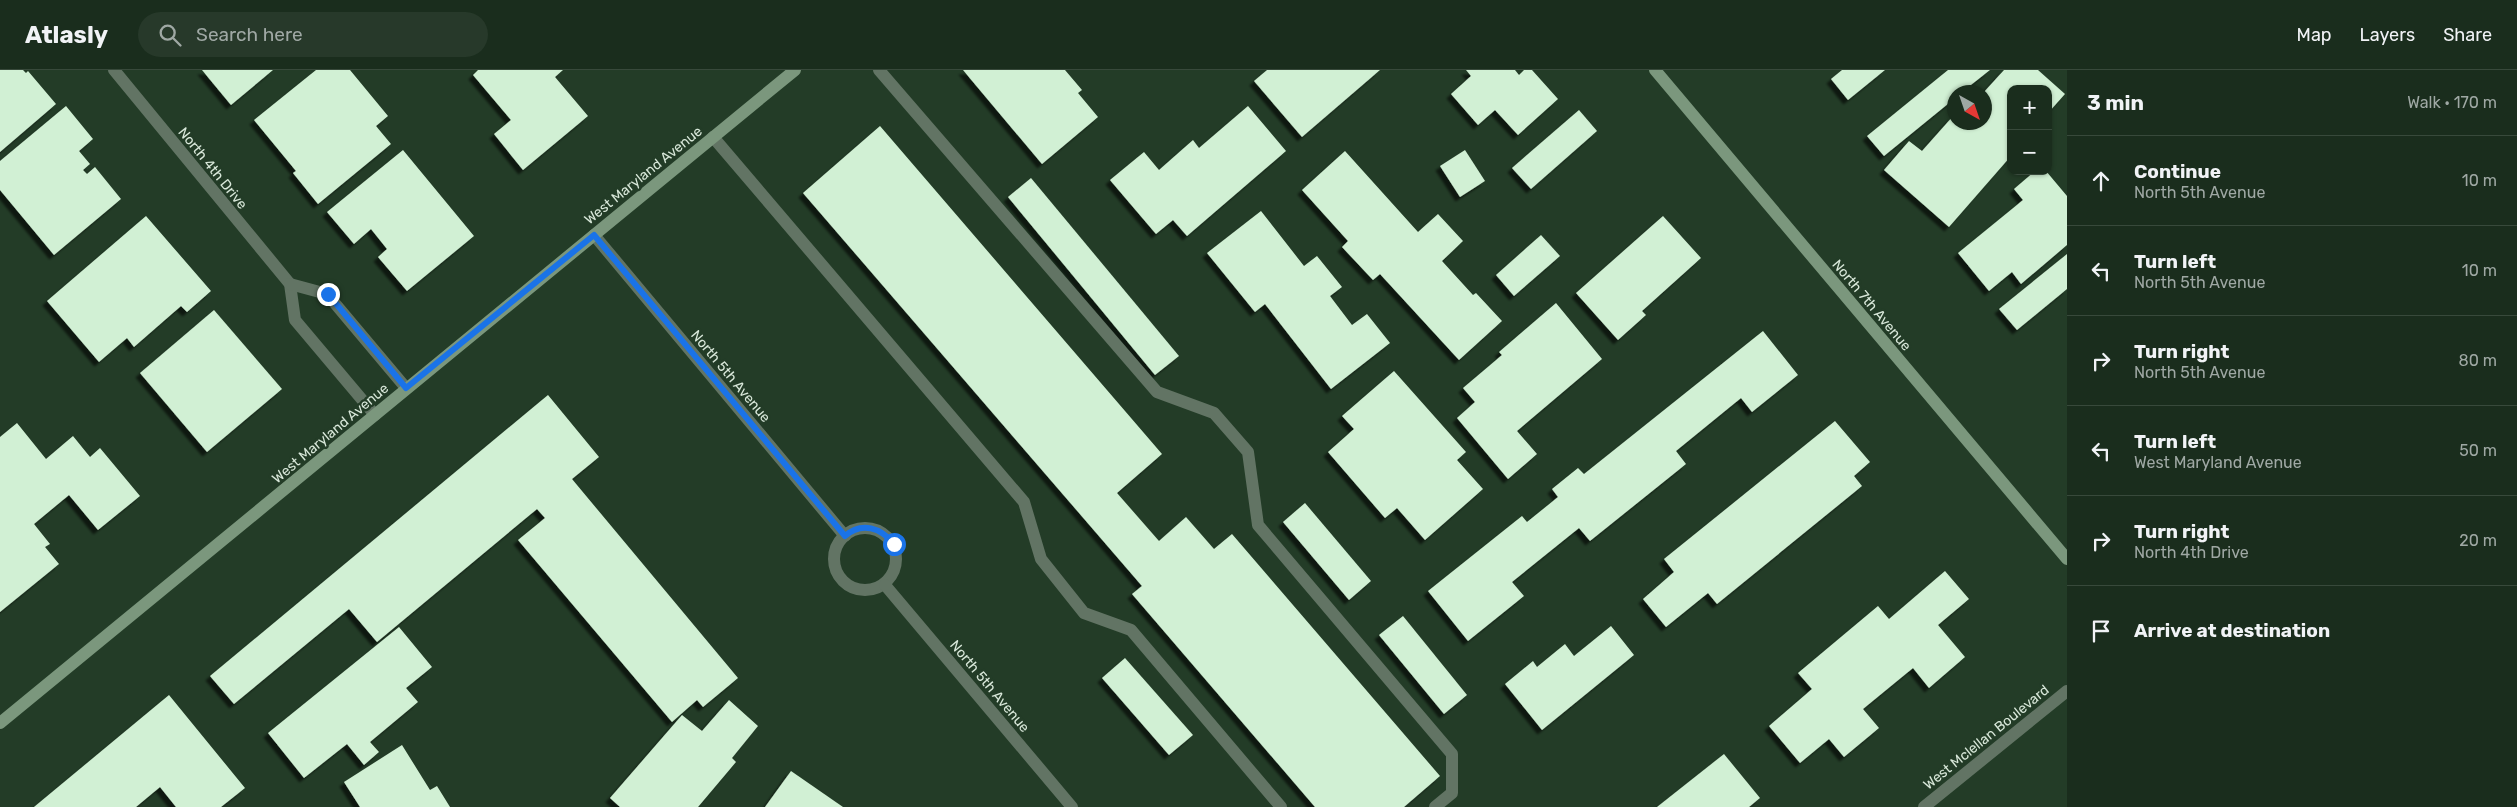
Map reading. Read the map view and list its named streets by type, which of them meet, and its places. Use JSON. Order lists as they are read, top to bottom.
{
  "streets": {
    "street": [
      "North 4th Drive",
      "West Maryland Avenue",
      "North 7th Avenue",
      "North 5th Avenue",
      "West Mclellan Boulevard"
    ]
  },
  "crossings": [
    ["West Maryland Avenue", "North 5th Avenue"]
  ],
  "north": "bottom right",
  "page": {
    "header": "Atlasly",
    "search": "Search here",
    "nav": ["Map", "Layers", "Share"],
    "heading": ["3 min", "Walk · 170 m"],
    "map_buttons": ["+", "−"],
    "list": [
      ["Continue", "North 5th Avenue", "10 m"],
      ["Turn left", "North 5th Avenue", "10 m"],
      ["Turn right", "North 5th Avenue", "80 m"],
      ["Turn left", "West Maryland Avenue", "50 m"],
      ["Turn right", "North 4th Drive", "20 m"],
      "Arrive at destination"
    ]
  }
}
